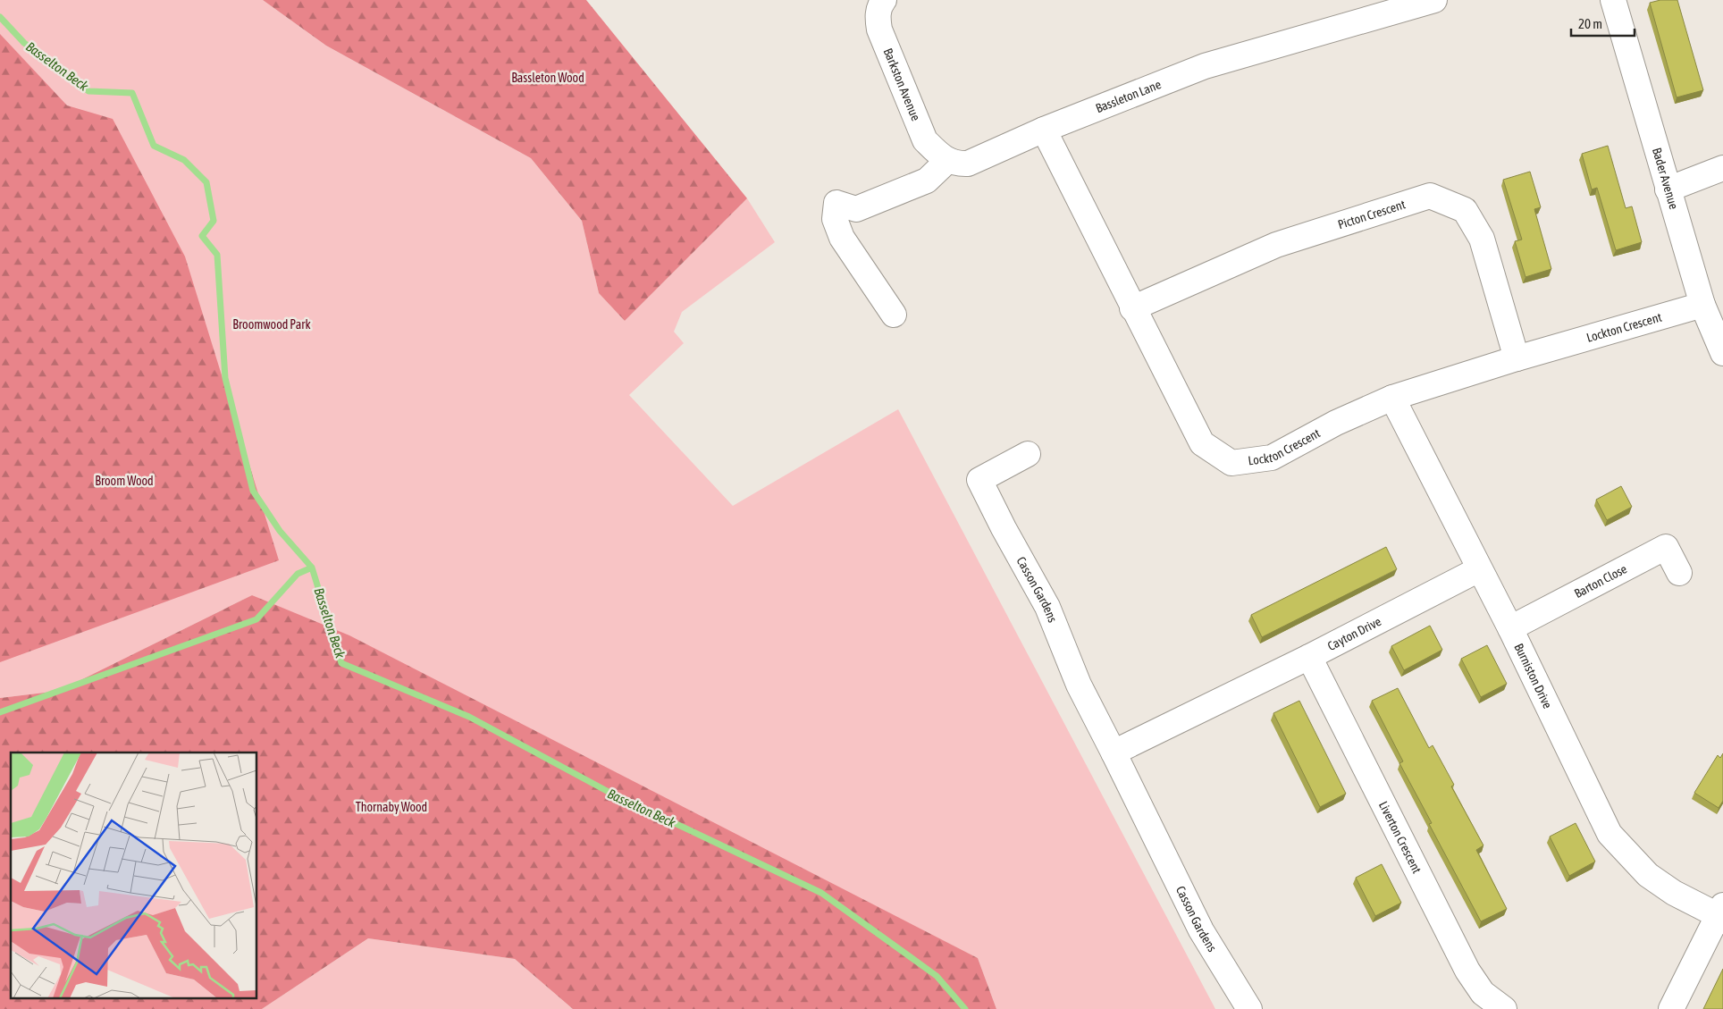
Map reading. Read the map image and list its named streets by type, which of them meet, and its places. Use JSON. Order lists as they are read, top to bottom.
{
  "streets": {
    "street": [
      "Barkston Avenue",
      "Bassleton Lane",
      "Bader Avenue",
      "Picton Crescent",
      "Lockton Crescent",
      "Barton Close",
      "Casson Gardens",
      "Cayton Drive",
      "Burniston Drive",
      "Liverton Crescent"
    ]
  },
  "crossings": [
    ["Barkston Avenue", "Bassleton Lane"],
    ["Bassleton Lane", "Lockton Crescent"],
    ["Bader Avenue", "Lockton Crescent"],
    ["Picton Crescent", "Lockton Crescent"],
    ["Lockton Crescent", "Burniston Drive"],
    ["Barton Close", "Burniston Drive"],
    ["Casson Gardens", "Cayton Drive"],
    ["Cayton Drive", "Burniston Drive"],
    ["Cayton Drive", "Liverton Crescent"]
  ],
  "water": ["Basselton Beck"],
  "parks": [
    "Bassleton Wood",
    "Broomwood Park",
    "Broom Wood",
    "Thornaby Wood"
  ],
  "scale_bar": "20 m"
}
